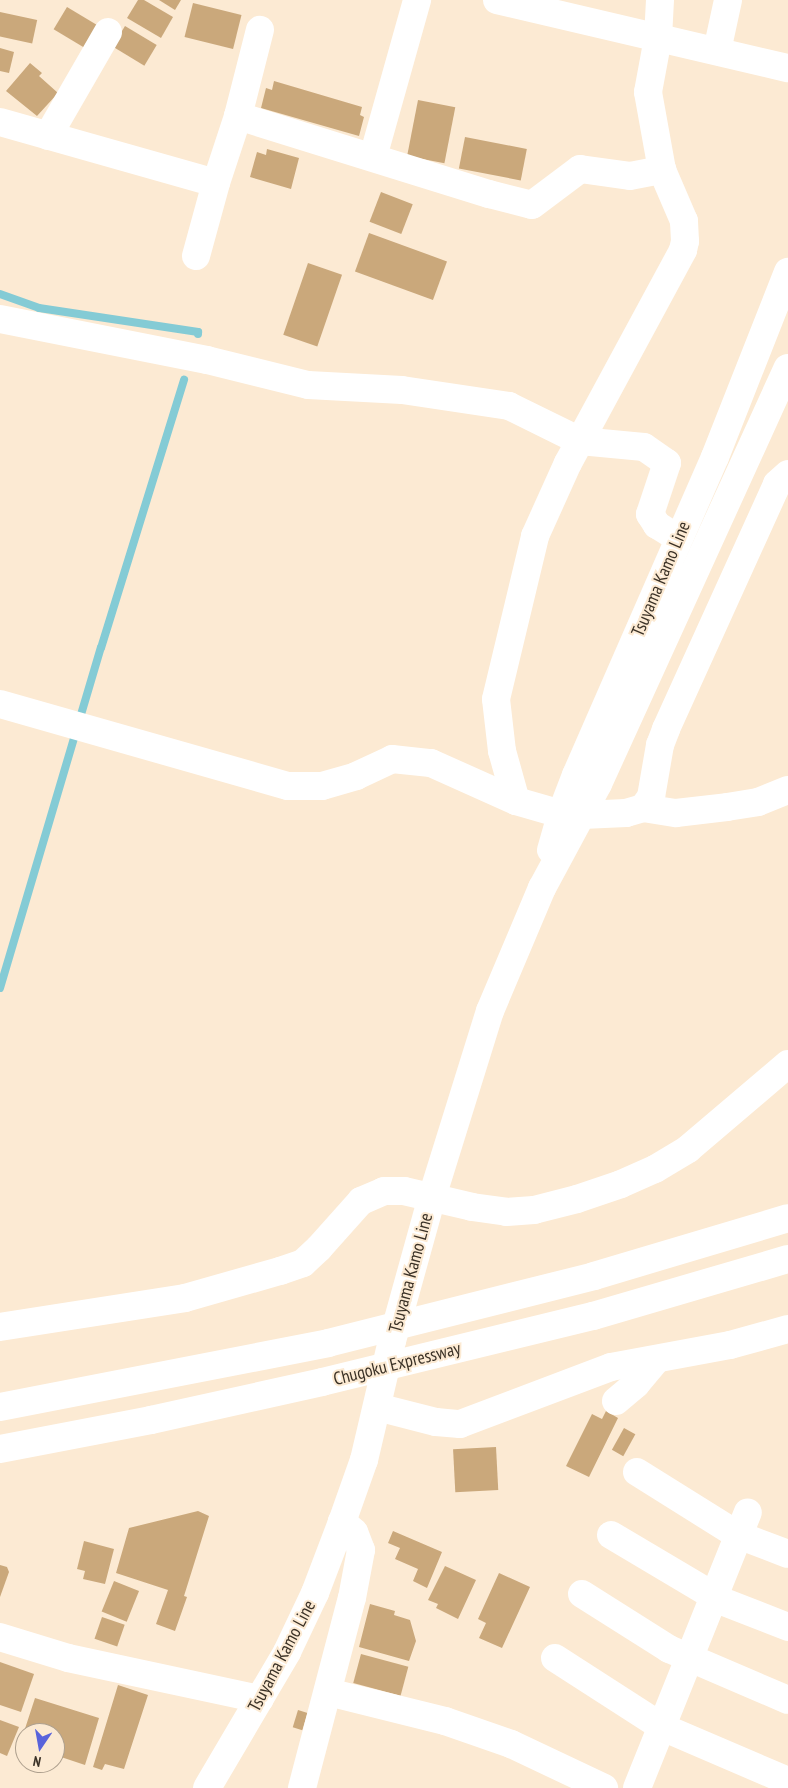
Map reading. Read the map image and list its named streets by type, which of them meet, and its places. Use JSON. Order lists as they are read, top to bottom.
{
  "streets": {
    "main road": ["Tsuyama Kamo Line", "Chugoku Expressway"]
  },
  "north": "bottom"
}
